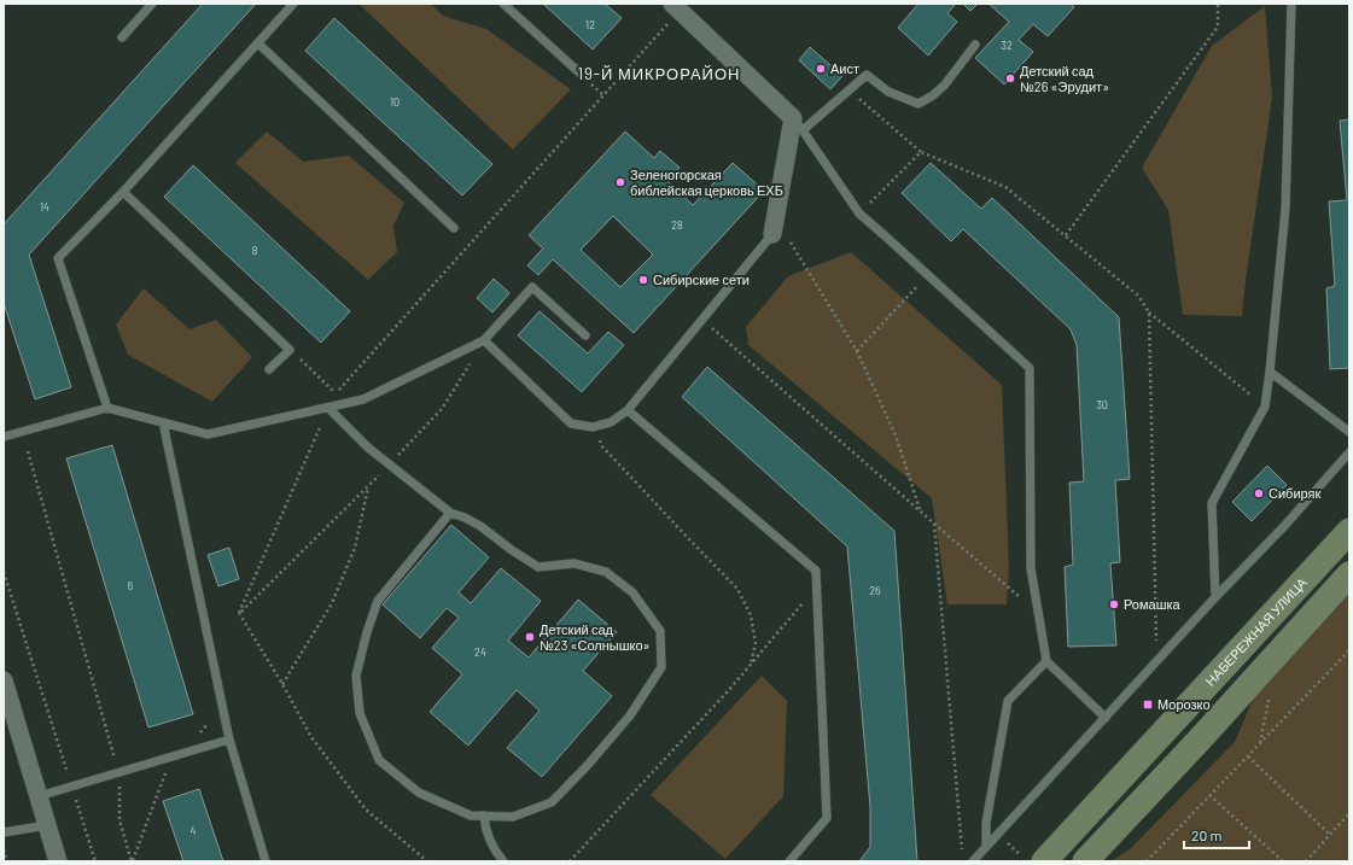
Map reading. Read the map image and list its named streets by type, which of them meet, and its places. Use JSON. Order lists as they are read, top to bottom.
{
  "streets": {
    "main road": ["НАБЕРЕЖНАЯ УЛИЦА"]
  },
  "districts": ["19-Й МИКРОРАЙОН"],
  "places": {
    "other": [
      "Аист",
      "Детский сад №26 «Эрудит»",
      "Зеленогорская библейская церковь ЕХБ",
      "Сибирские сети",
      "Сибиряк",
      "Ромашка",
      "Детский сад №23 «Солнышко»"
    ],
    "transit": ["Морозко"]
  },
  "house_numbers": [
    "12",
    "32",
    "10",
    "14",
    "28",
    "8",
    "30",
    "6",
    "26",
    "24",
    "4"
  ],
  "scale_bar": "20 m"
}
